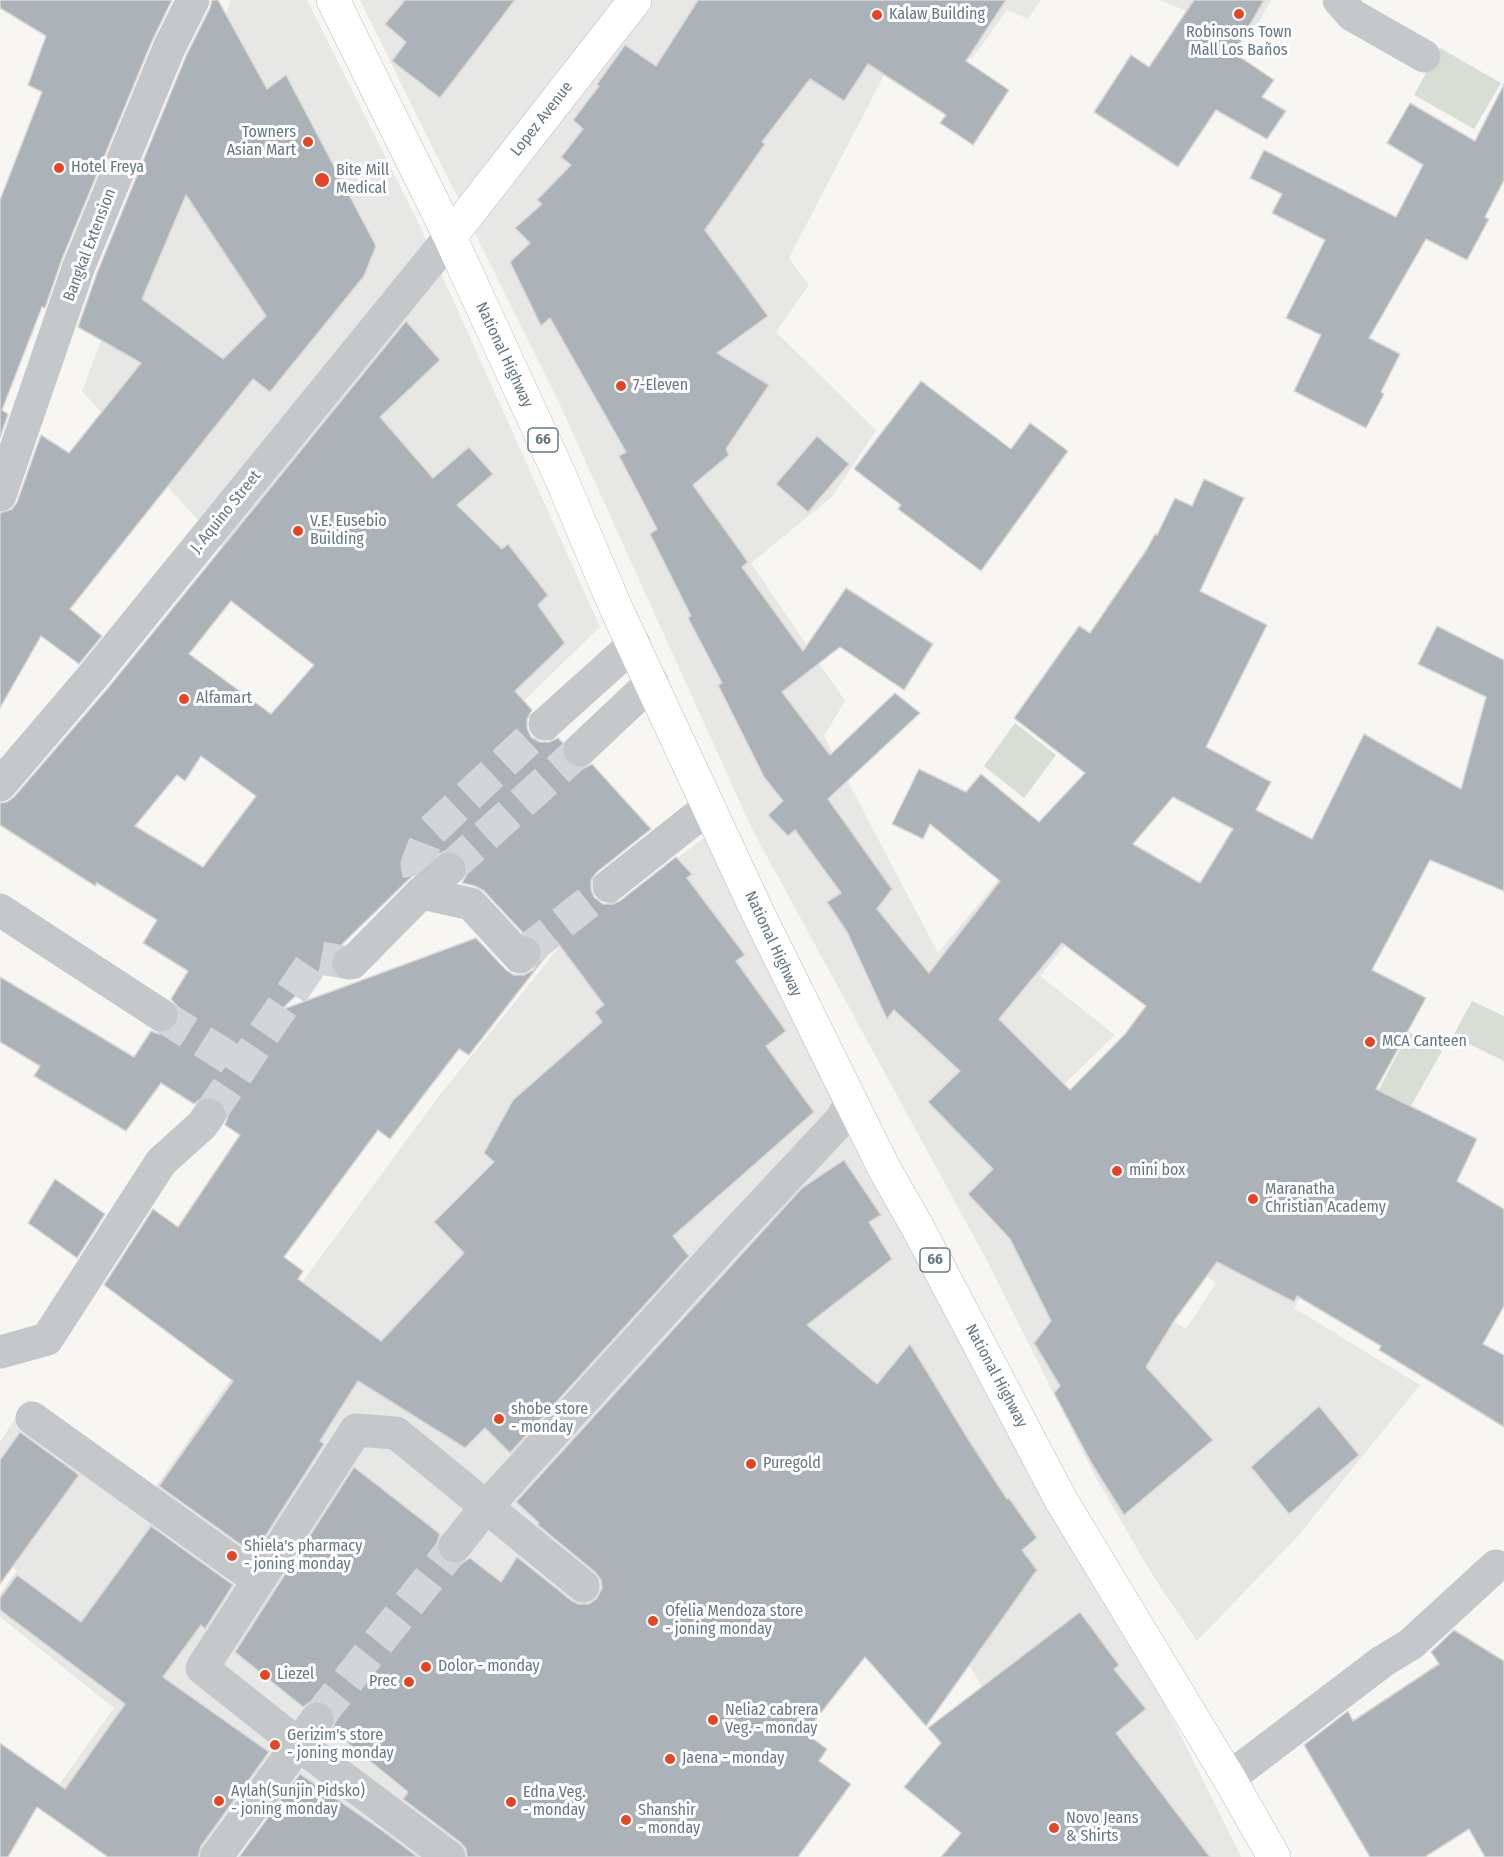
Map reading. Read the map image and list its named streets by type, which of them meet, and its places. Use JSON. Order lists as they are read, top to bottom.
{
  "streets": {
    "main road": ["Lopez Avenue", "National Highway", "66"],
    "street": ["Bangkal Extension", "J. Aquino Street"]
  },
  "crossings": [
    ["Lopez Avenue", "National Highway"],
    ["Lopez Avenue", "J. Aquino Street"],
    ["National Highway", "J. Aquino Street"]
  ],
  "places": [
    "Robinsons Town Mall Los Baños",
    "Kalaw Building",
    "Towners Asian Mart",
    "Hotel Freya",
    "Bite Mill Medical",
    "7-Eleven",
    "V.E. Eusebio Building",
    "Alfamart",
    "MCA Canteen",
    "mini box",
    "Maranatha Christian Academy",
    "shobe store - monday",
    "Puregold",
    "Shiela's pharmacy - joning monday",
    "Ofelia Mendoza store - joning monday",
    "Dolor - monday",
    "Liezel",
    "Prec",
    "Nelia2 cabrera Veg. - monday",
    "Gerizim's store - joning monday",
    "Jaena - monday",
    "Aylah(Sunjin Pidsko) - joning monday",
    "Edna Veg. - monday",
    "Shanshir - monday",
    "Novo Jeans & Shirts"
  ]
}
